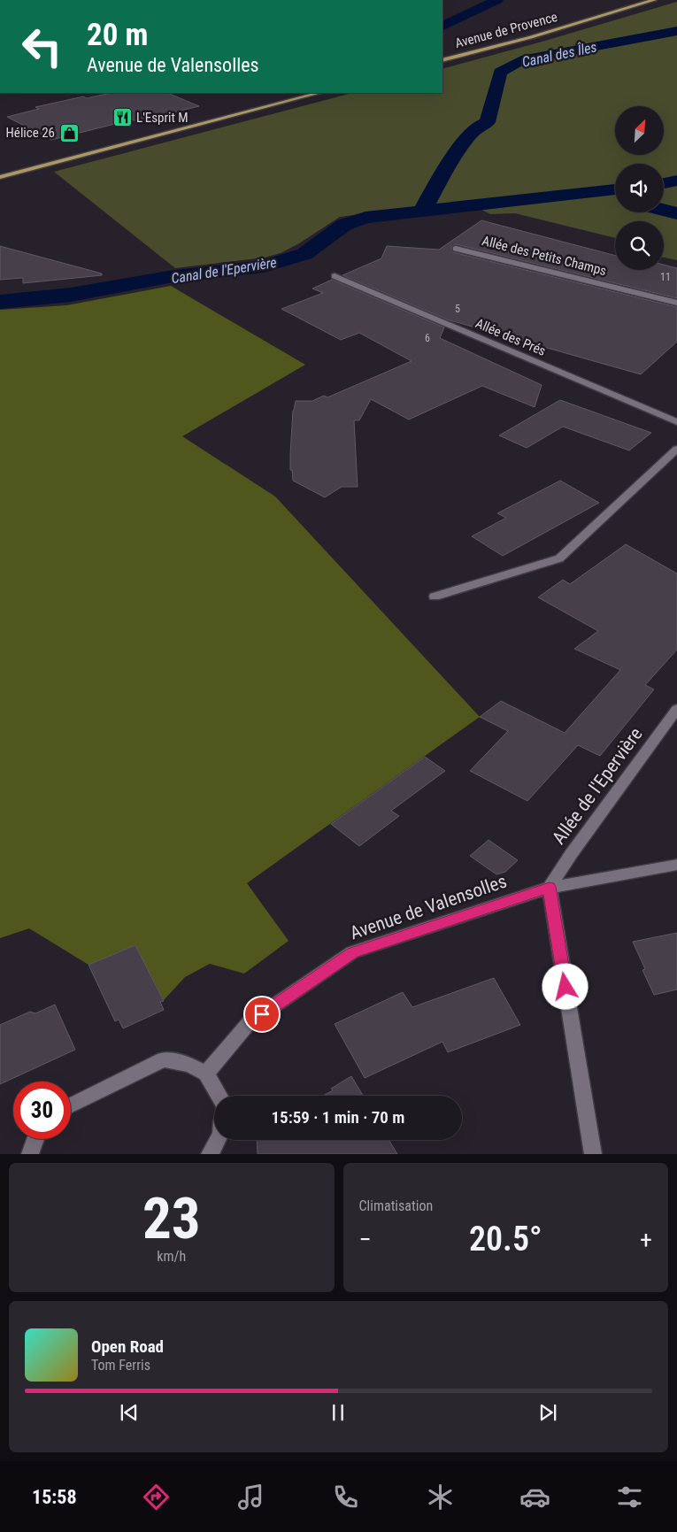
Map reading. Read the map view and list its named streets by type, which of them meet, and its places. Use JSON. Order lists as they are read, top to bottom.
{
  "streets": {
    "main road": ["Avenue de Provence"],
    "street": [
      "Allée des Petits Champs",
      "Allée des Prés",
      "Allée de l'Epervière",
      "Avenue de Valensolles"
    ]
  },
  "crossings": [
    ["Allée de l'Epervière", "Avenue de Valensolles"]
  ],
  "water": ["Canal des Îles", "Canal de l'Epervière"],
  "places": {
    "restaurant": ["L'Esprit M"],
    "shop": ["Hélice 26"]
  },
  "house_numbers": ["11", "5", "6"],
  "north": "top right",
  "page": {
    "turn": ["20 m", "Avenue de Valensolles"],
    "limit": "30",
    "trip": "15:59 · 1 min · 70 m",
    "tile": [
      ["23", "km/h"],
      "Climatisation"
    ],
    "heat": ["−", "20.5°", "+"],
    "song": ["Open Road", "Tom Ferris"],
    "tabs": "15:58"
  }
}
